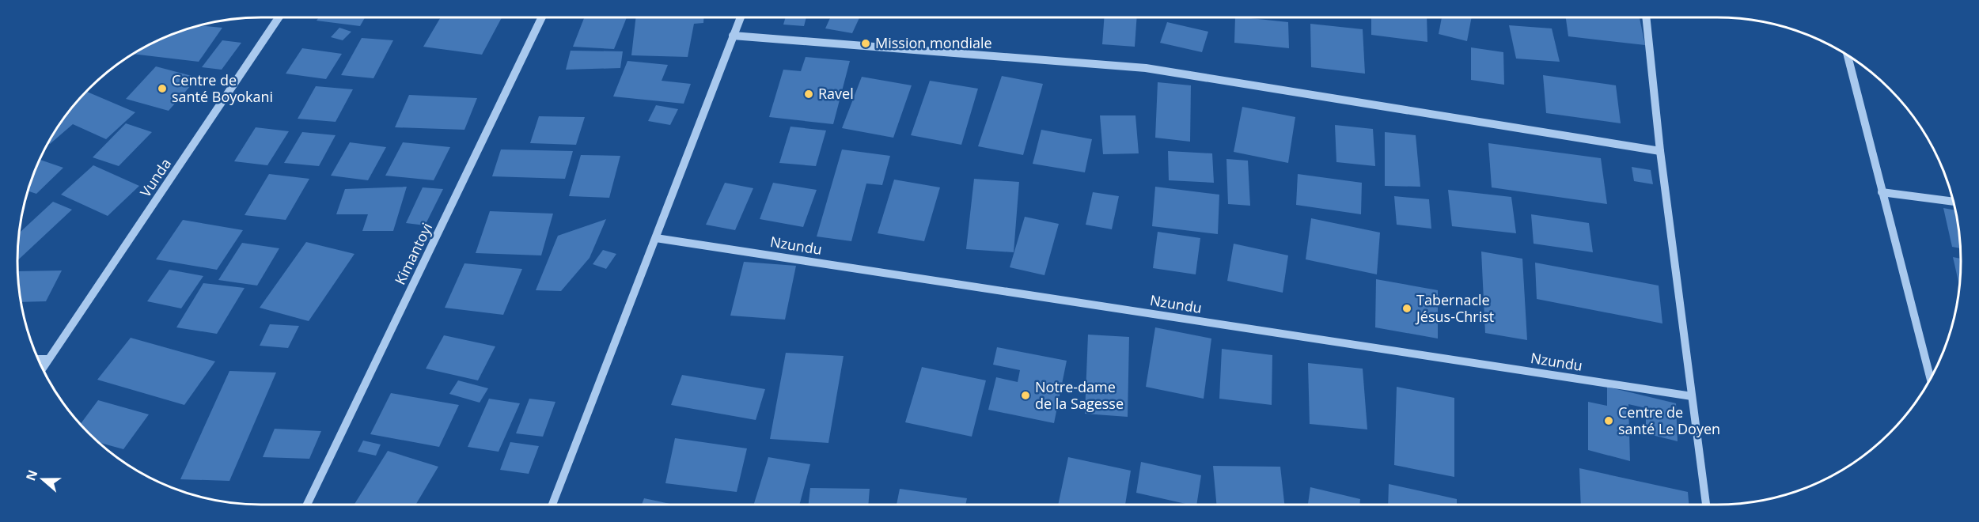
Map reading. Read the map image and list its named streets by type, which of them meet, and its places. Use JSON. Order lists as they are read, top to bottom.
{
  "streets": {
    "street": ["Vunda", "Nzundu", "Kimantoyi"]
  },
  "places": [
    "Mission mondiale",
    "Centre de santé Boyokani",
    "Ravel",
    "Tabernacle Jésus-Christ",
    "Notre-dame de la Sagesse",
    "Centre de santé Le Doyen"
  ],
  "north": "left"
}
